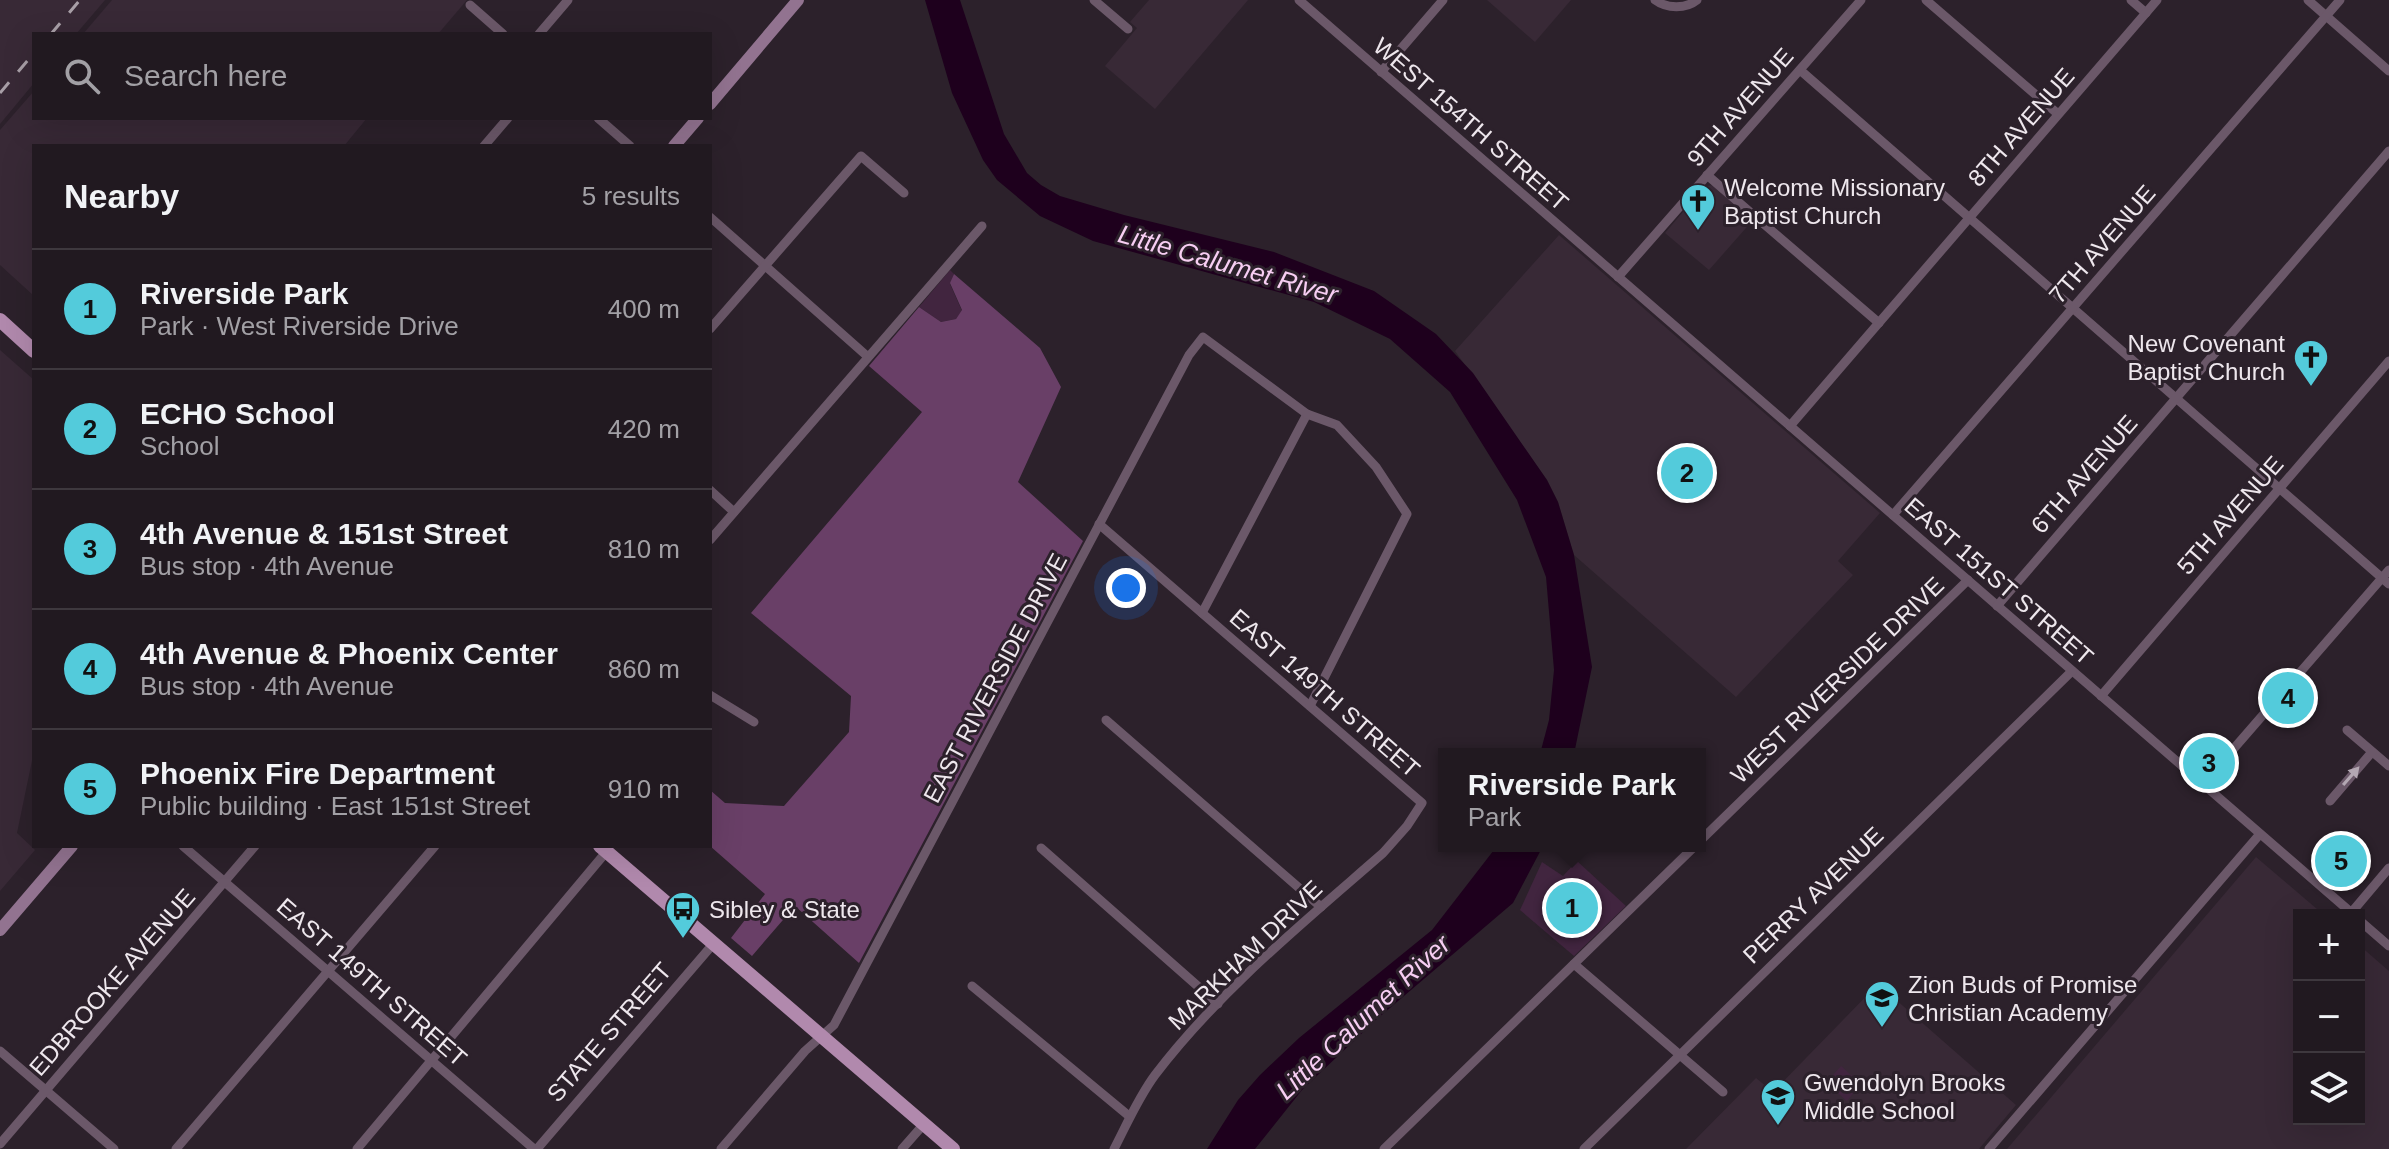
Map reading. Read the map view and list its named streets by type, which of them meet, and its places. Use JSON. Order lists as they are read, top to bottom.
{
  "streets": {
    "street": [
      "9TH AVENUE",
      "WEST 154TH STREET",
      "8TH AVENUE",
      "7TH AVENUE",
      "6TH AVENUE",
      "5TH AVENUE",
      "EAST 151ST STREET",
      "EAST RIVERSIDE DRIVE",
      "WEST RIVERSIDE DRIVE",
      "EAST 149TH STREET",
      "PERRY AVENUE",
      "MARKHAM DRIVE",
      "EDBROOKE AVENUE",
      "STATE STREET"
    ]
  },
  "crossings": [
    ["9TH AVENUE", "WEST 154TH STREET"],
    ["9TH AVENUE", "EAST 151ST STREET"],
    ["WEST 154TH STREET", "EAST 151ST STREET"],
    ["8TH AVENUE", "EAST 151ST STREET"],
    ["7TH AVENUE", "EAST 151ST STREET"],
    ["6TH AVENUE", "EAST 151ST STREET"],
    ["5TH AVENUE", "EAST 151ST STREET"],
    ["EAST 151ST STREET", "WEST RIVERSIDE DRIVE"],
    ["EAST 151ST STREET", "PERRY AVENUE"],
    ["EAST RIVERSIDE DRIVE", "EAST 149TH STREET"],
    ["EAST 149TH STREET", "MARKHAM DRIVE"],
    ["EAST 149TH STREET", "EDBROOKE AVENUE"],
    ["EAST 149TH STREET", "STATE STREET"]
  ],
  "water": ["Little Calumet River"],
  "places": {
    "church": ["Welcome Missionary Baptist Church", "New Covenant Baptist Church"],
    "bus stop": ["Sibley & State"],
    "school or university": ["Zion Buds of Promise Christian Academy", "Gwendolyn Brooks Middle School"]
  },
  "page": {
    "search": "Search here",
    "heading": ["Nearby", "5 results"],
    "list": [
      {
        "mark": "1",
        "name": "Riverside Park",
        "note": "Park · West Riverside Drive",
        "value": "400 m"
      },
      {
        "mark": "2",
        "name": "ECHO School",
        "note": "School",
        "value": "420 m"
      },
      {
        "mark": "3",
        "name": "4th Avenue & 151st Street",
        "note": "Bus stop · 4th Avenue",
        "value": "810 m"
      },
      {
        "mark": "4",
        "name": "4th Avenue & Phoenix Center",
        "note": "Bus stop · 4th Avenue",
        "value": "860 m"
      },
      {
        "mark": "5",
        "name": "Phoenix Fire Department",
        "note": "Public building · East 151st Street",
        "value": "910 m"
      }
    ],
    "pins": [
      "2",
      "4",
      "3",
      "5",
      "1"
    ],
    "popup": ["Riverside Park", "Park"],
    "map_buttons": ["+", "−"]
  }
}
